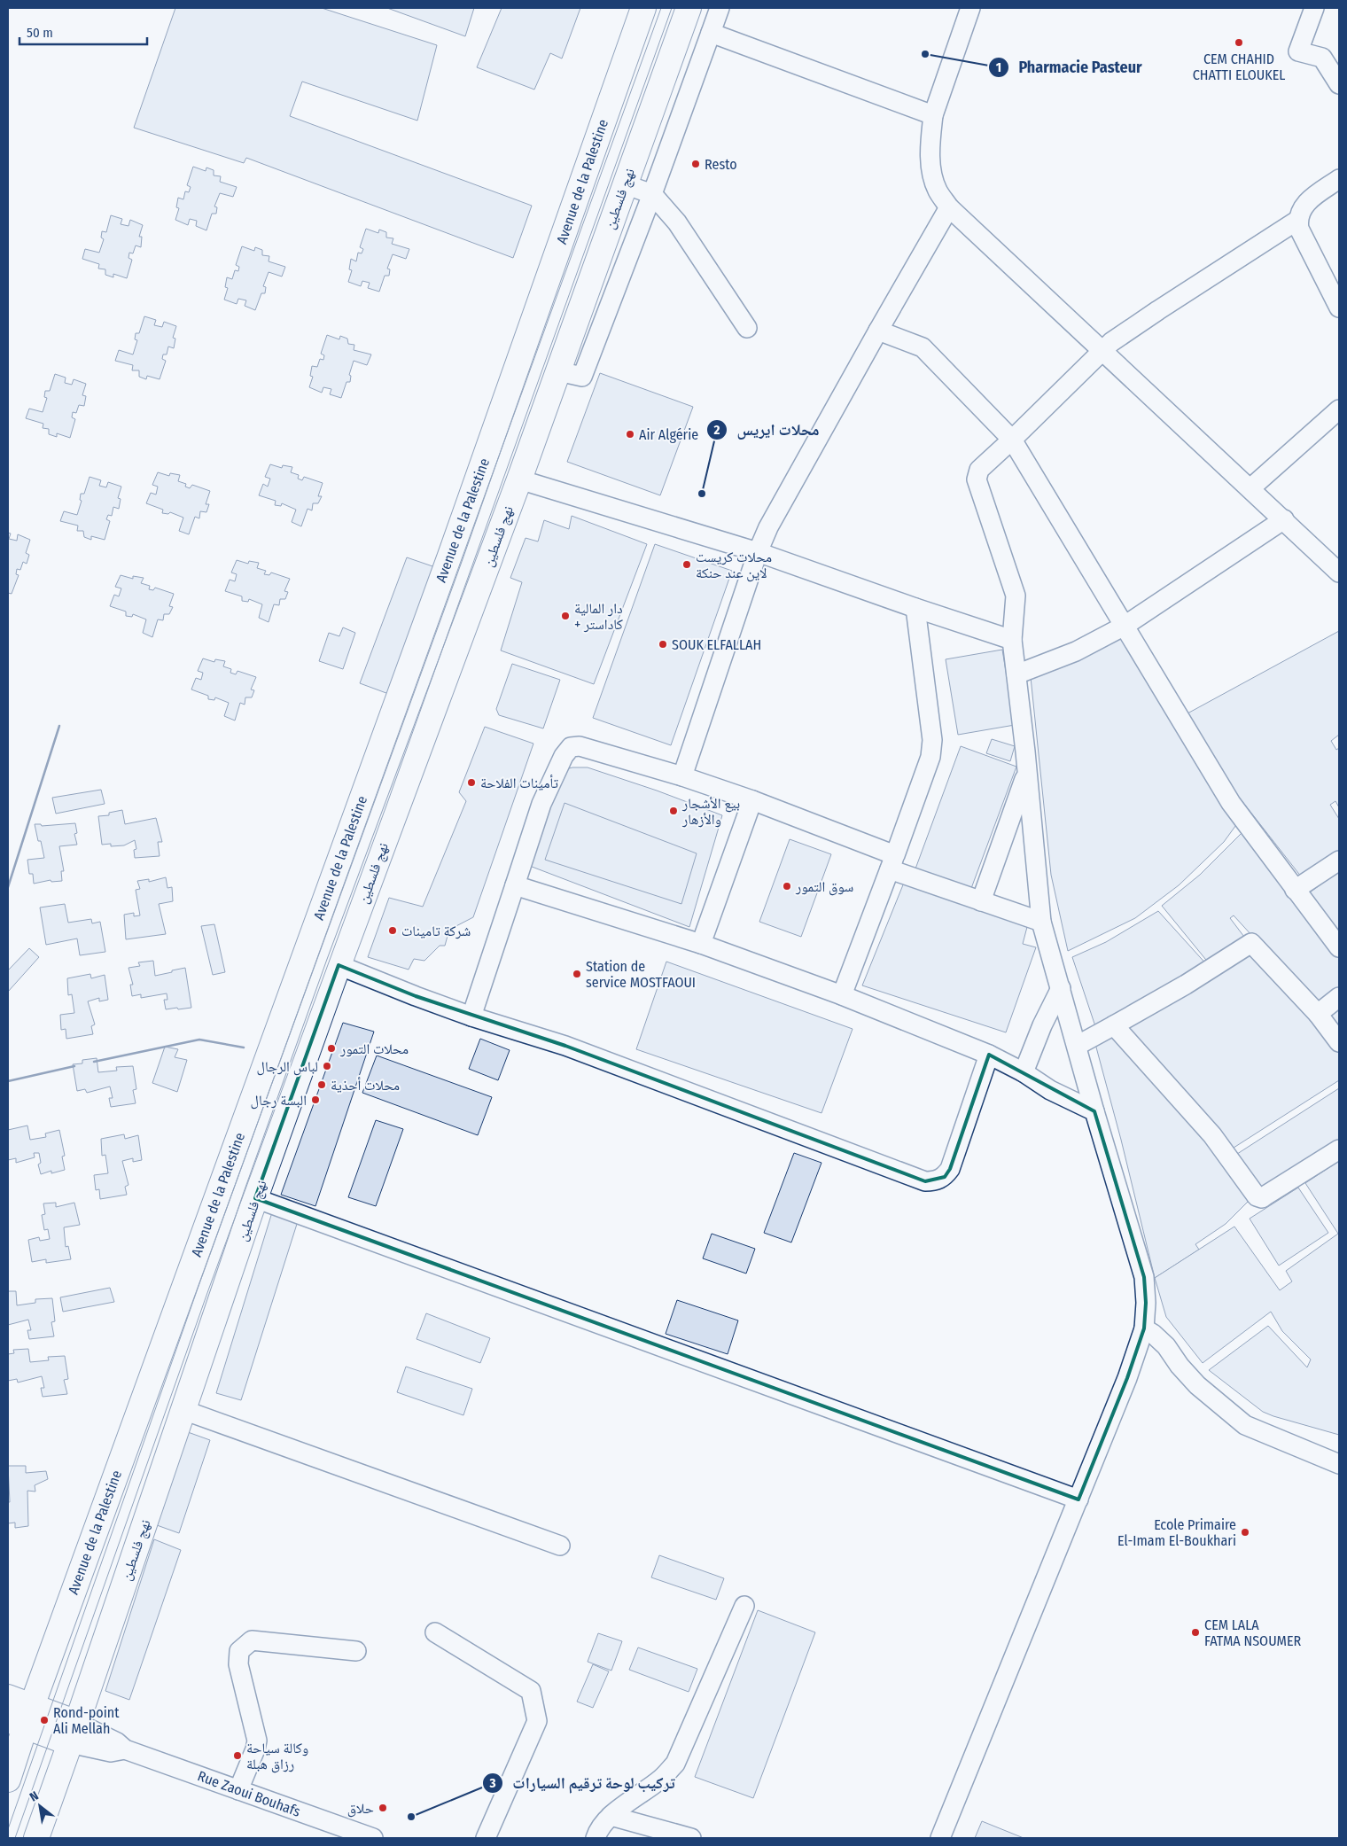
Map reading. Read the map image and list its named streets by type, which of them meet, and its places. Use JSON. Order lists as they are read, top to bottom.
{
  "streets": {
    "main road": ["Avenue de la Palestine", "نهج فلسطين"],
    "street": ["Rue Zaoui Bouhafs"]
  },
  "crossings": [
    ["نهج فلسطين", "Rue Zaoui Bouhafs"]
  ],
  "places": [
    "CEM CHAHID CHATTI ELOUKEL",
    "Pharmacie Pasteur",
    "Resto",
    "Air Algérie",
    "محلات ايريس",
    "محلات كريست لاين عند حنكة",
    "دار المالية + كاداستر",
    "SOUK ELFALLAH",
    "تأمينات الفلاحة",
    "بيع الأشجار والأزهار",
    "سوق التمور",
    "شركة تامينات",
    "Station de service MOSTFAOUI",
    "محلات التمور",
    "لباس الرجال",
    "محلات أحذية",
    "البسة رجال",
    "Ecole Primaire El-Imam El-Boukhari",
    "CEM LALA FATMA NSOUMER",
    "Rond-point Ali Mellah",
    "وكالة سياحة رزاق هبلة",
    "حلاق",
    "تركيب لوحة ترقيم السيارات"
  ],
  "scale_bar": "50 m",
  "north": "top left"
}
